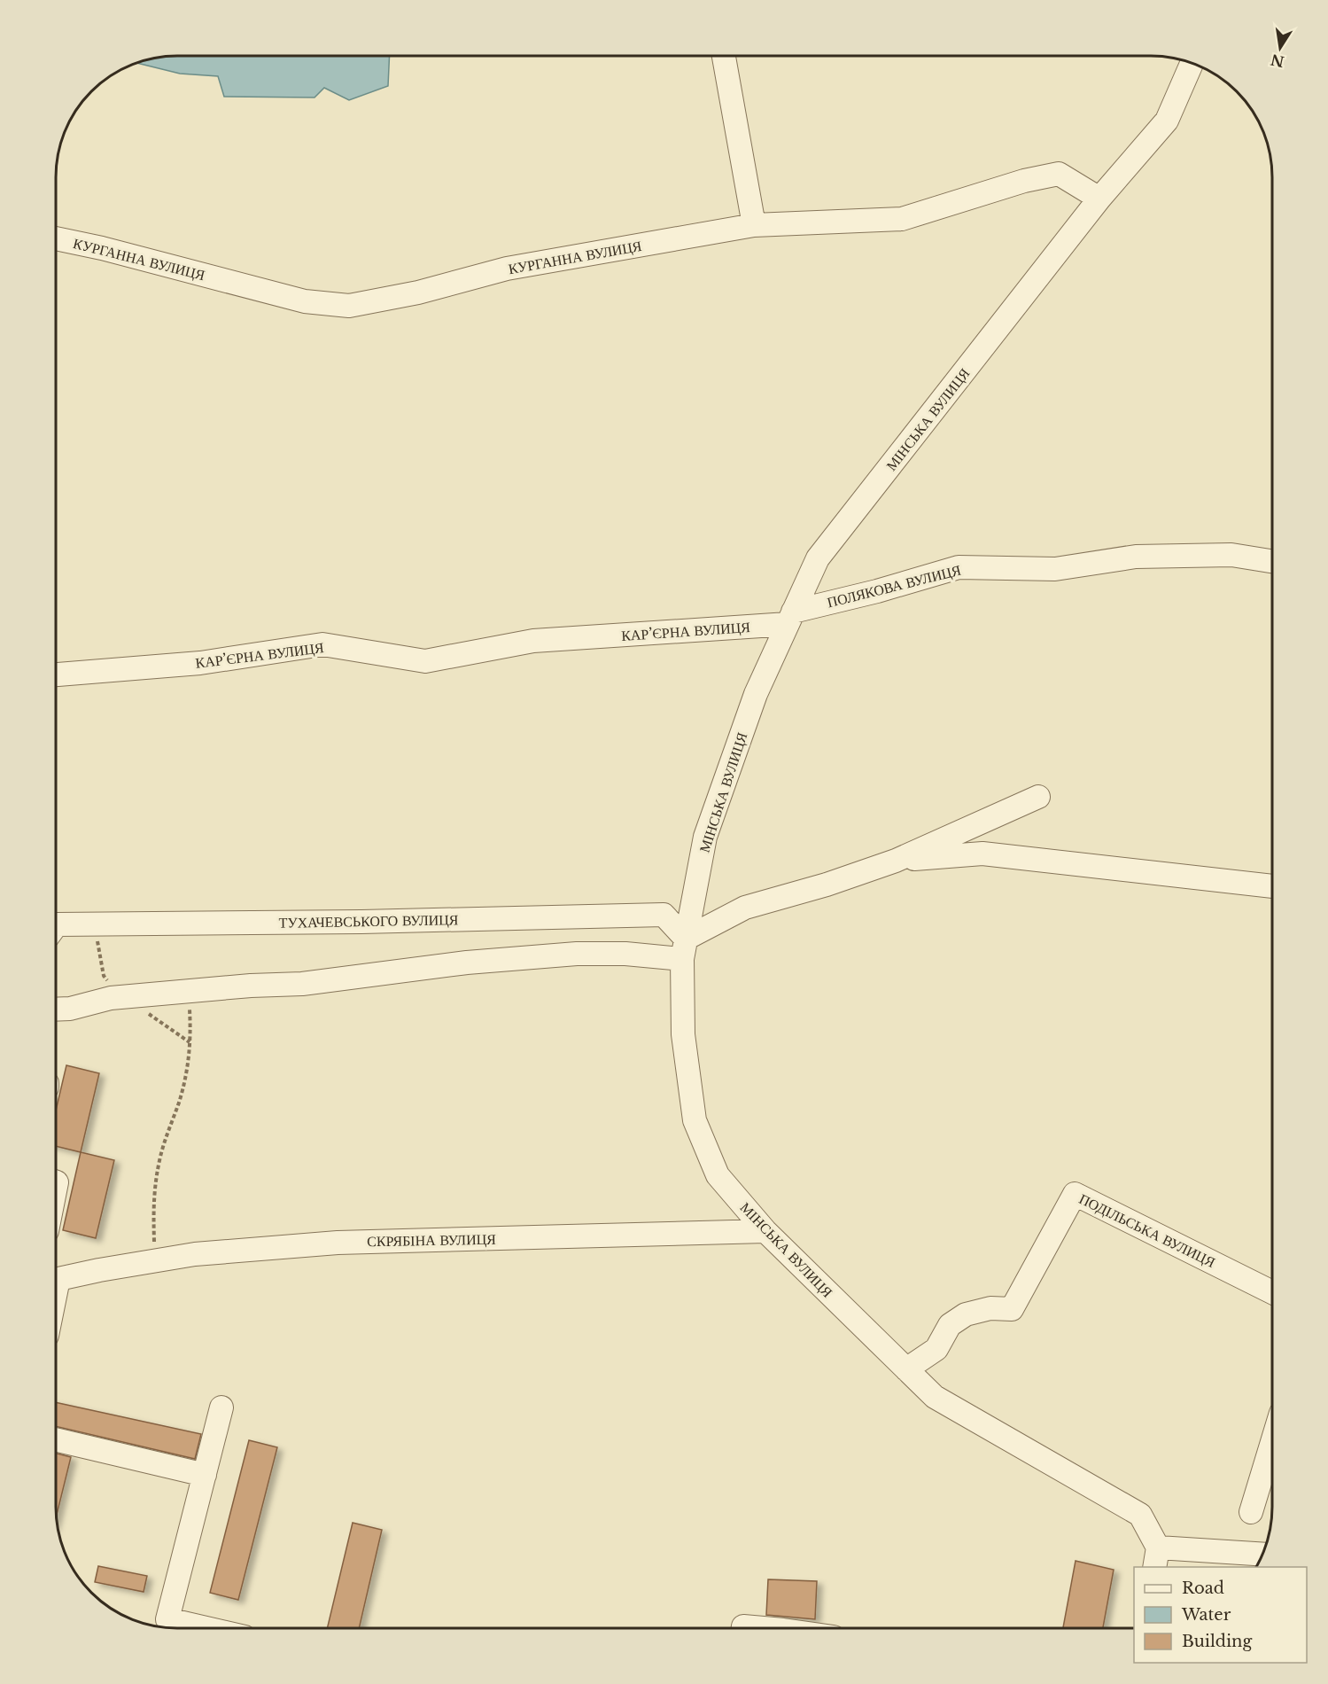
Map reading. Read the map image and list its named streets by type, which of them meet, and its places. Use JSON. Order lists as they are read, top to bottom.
{
  "streets": {
    "street": [
      "КУРГАННА ВУЛИЦЯ",
      "МІНСЬКА ВУЛИЦЯ",
      "ПОЛЯКОВА ВУЛИЦЯ",
      "КАР’ЄРНА ВУЛИЦЯ",
      "ТУХАЧЕВСЬКОГО ВУЛИЦЯ",
      "ПОДІЛЬСЬКА ВУЛИЦЯ",
      "СКРЯБІНА ВУЛИЦЯ"
    ]
  },
  "crossings": [
    ["КУРГАННА ВУЛИЦЯ", "МІНСЬКА ВУЛИЦЯ"],
    ["МІНСЬКА ВУЛИЦЯ", "ПОЛЯКОВА ВУЛИЦЯ"],
    ["МІНСЬКА ВУЛИЦЯ", "КАР’ЄРНА ВУЛИЦЯ"],
    ["МІНСЬКА ВУЛИЦЯ", "ТУХАЧЕВСЬКОГО ВУЛИЦЯ"],
    ["МІНСЬКА ВУЛИЦЯ", "ПОДІЛЬСЬКА ВУЛИЦЯ"],
    ["МІНСЬКА ВУЛИЦЯ", "СКРЯБІНА ВУЛИЦЯ"],
    ["ПОЛЯКОВА ВУЛИЦЯ", "КАР’ЄРНА ВУЛИЦЯ"]
  ],
  "legend": ["Road", "Water", "Building"],
  "north": "bottom"
}
